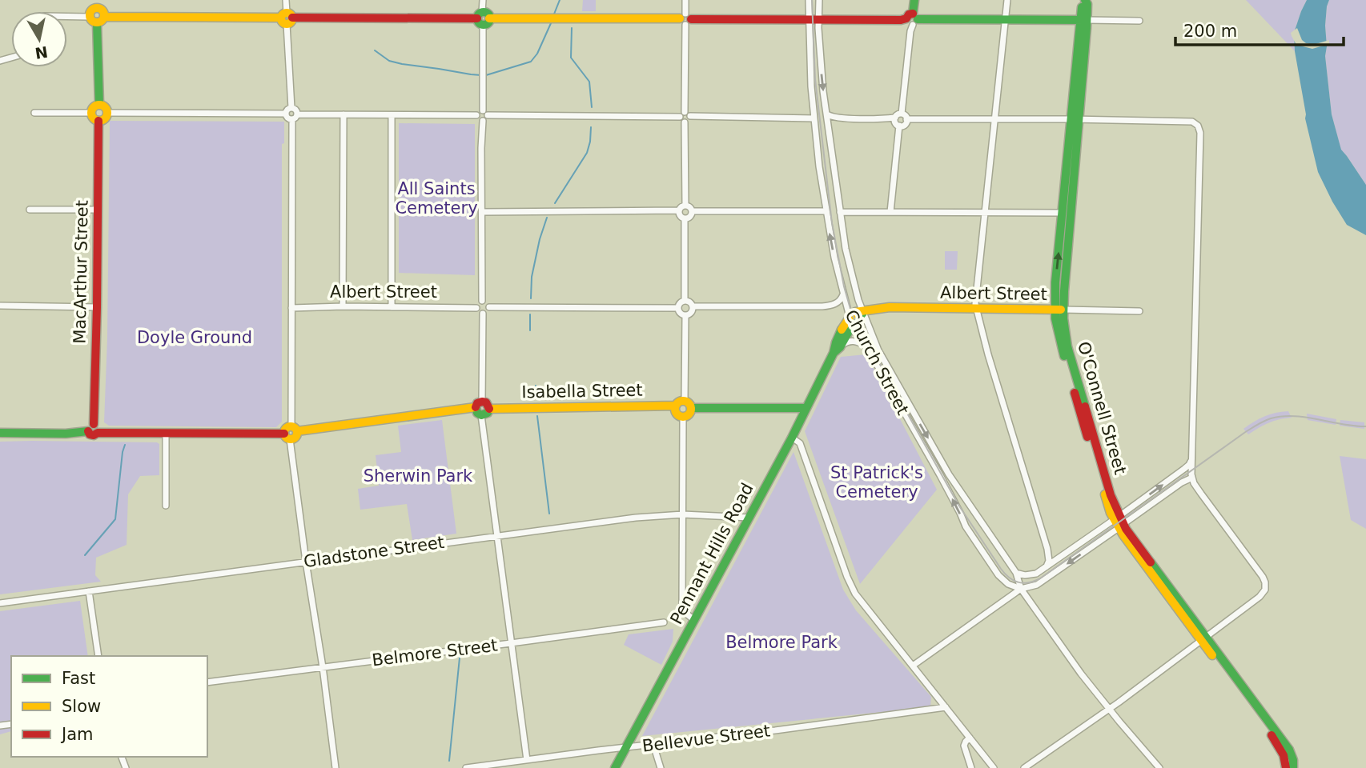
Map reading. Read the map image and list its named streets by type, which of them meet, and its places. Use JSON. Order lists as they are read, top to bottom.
{
  "streets": {
    "street": [
      "MacArthur Street",
      "Albert Street",
      "Church Street",
      "Isabella Street",
      "O'Connell Street",
      "Gladstone Street",
      "Pennant Hills Road",
      "Belmore Street",
      "Bellevue Street"
    ]
  },
  "crossings": [
    ["Albert Street", "Church Street"],
    ["Albert Street", "O'Connell Street"],
    ["Albert Street", "Pennant Hills Road"],
    ["Church Street", "Pennant Hills Road"],
    ["Gladstone Street", "Pennant Hills Road"],
    ["Pennant Hills Road", "Bellevue Street"]
  ],
  "parks": [
    "All Saints Cemetery",
    "Doyle Ground",
    "St Patrick's Cemetery",
    "Sherwin Park",
    "Belmore Park"
  ],
  "legend": ["Fast", "Slow", "Jam"],
  "scale_bar": "200 m",
  "north": "bottom"
}
